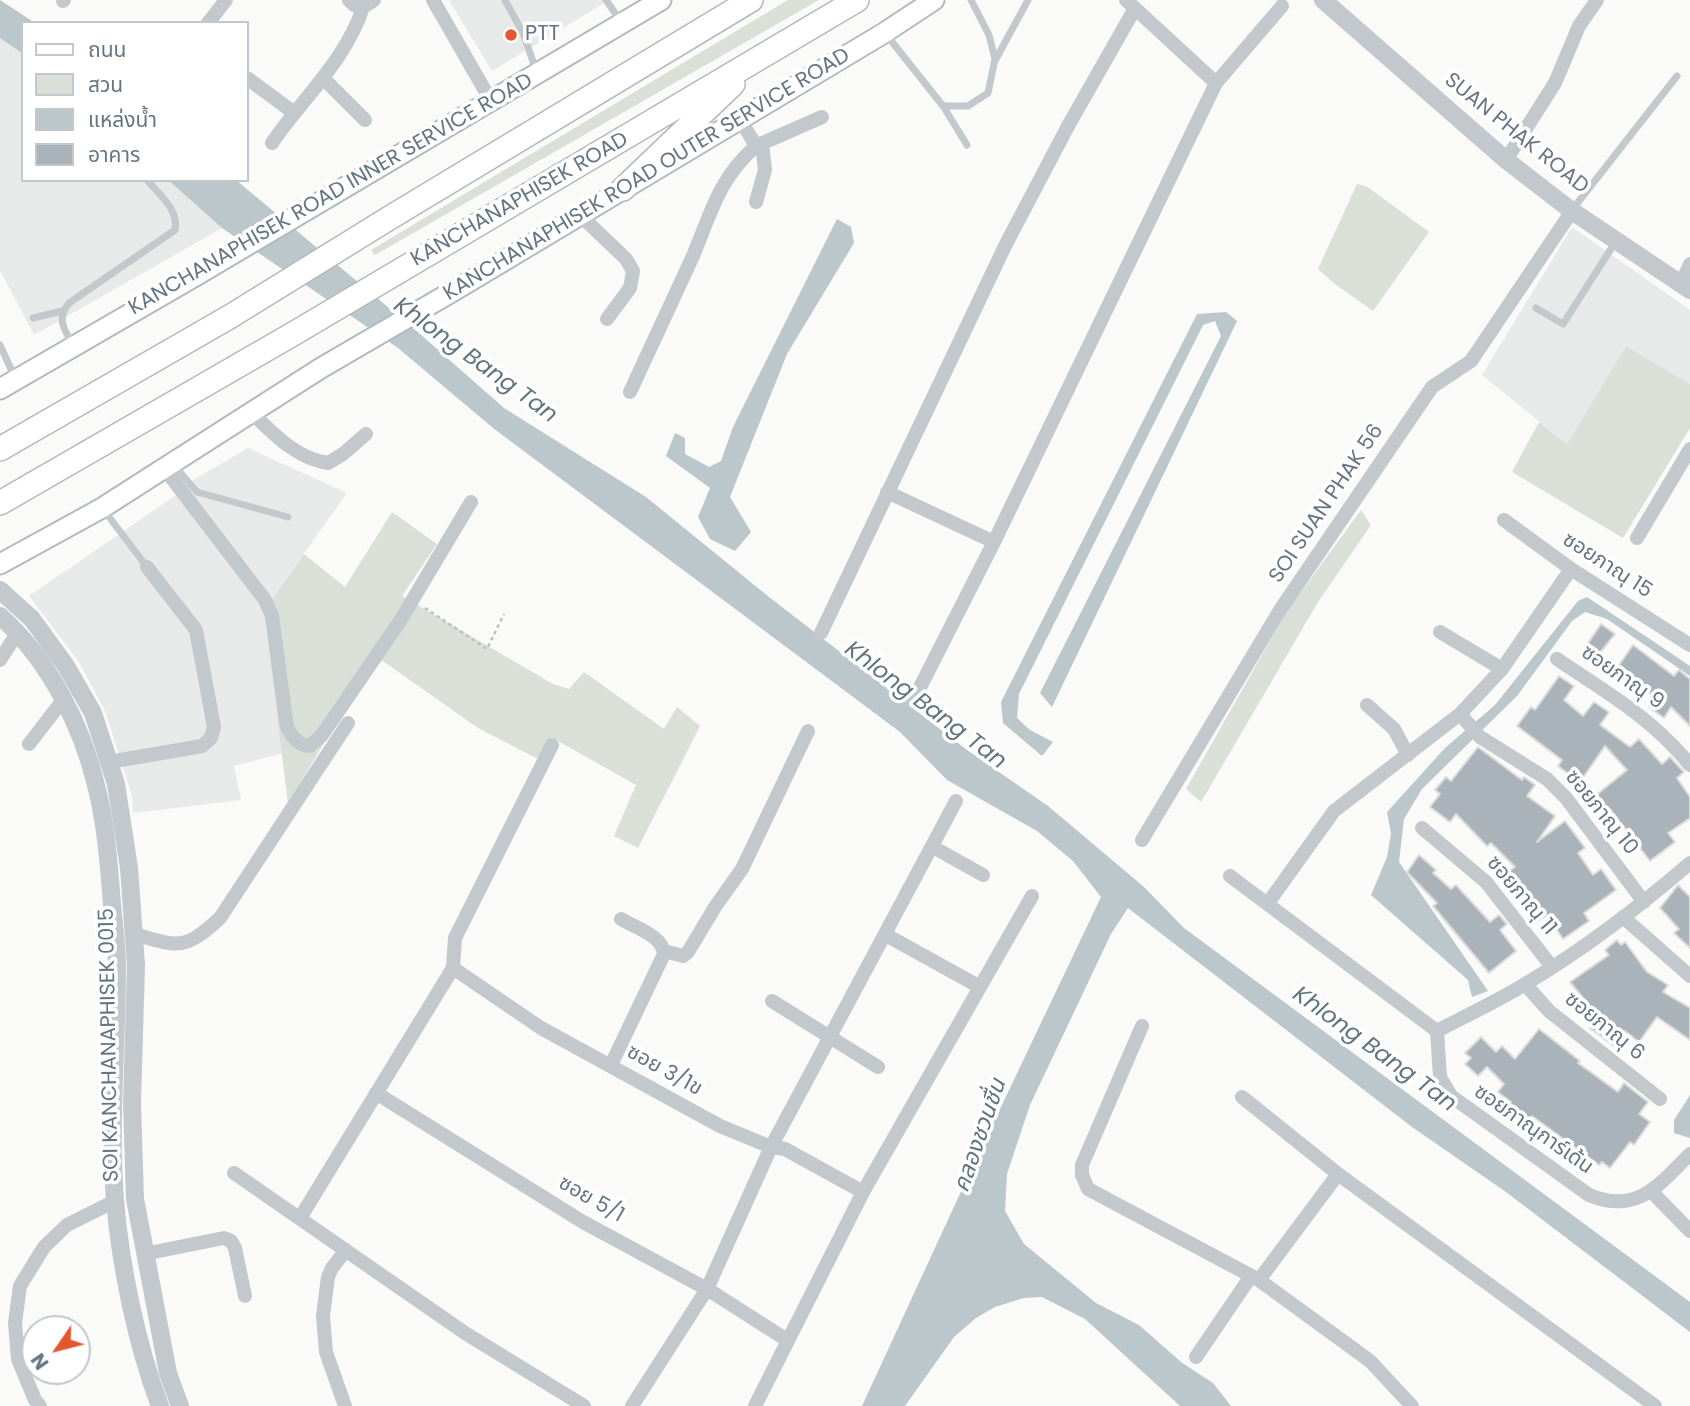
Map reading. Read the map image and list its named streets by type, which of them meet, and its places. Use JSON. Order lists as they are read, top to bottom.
{
  "streets": {
    "highway": ["KANCHANAPHISEK ROAD"],
    "main road": ["KANCHANAPHISEK ROAD OUTER SERVICE ROAD", "KANCHANAPHISEK ROAD INNER SERVICE ROAD"],
    "street": [
      "SUAN PHAK ROAD",
      "SOI SUAN PHAK 56",
      "ซอยภาณุ 15",
      "ซอยภาณุ 9",
      "ซอยภาณุ 10",
      "ซอยภาณุ 11",
      "ซอยภาณุ 6",
      "SOI KANCHANAPHISEK 0015",
      "ซอย 3/1ข",
      "ซอยภาณุการ์เด้น",
      "ซอย 5/1"
    ]
  },
  "crossings": [
    ["SUAN PHAK ROAD", "SOI SUAN PHAK 56"]
  ],
  "water": ["Khlong Bang Tan", "คลองชวนชื่น"],
  "places": ["PTT"],
  "legend": [
    "ถนน",
    "สวน",
    "แหล่งน้ำ",
    "อาคาร"
  ],
  "north": "bottom left"
}
